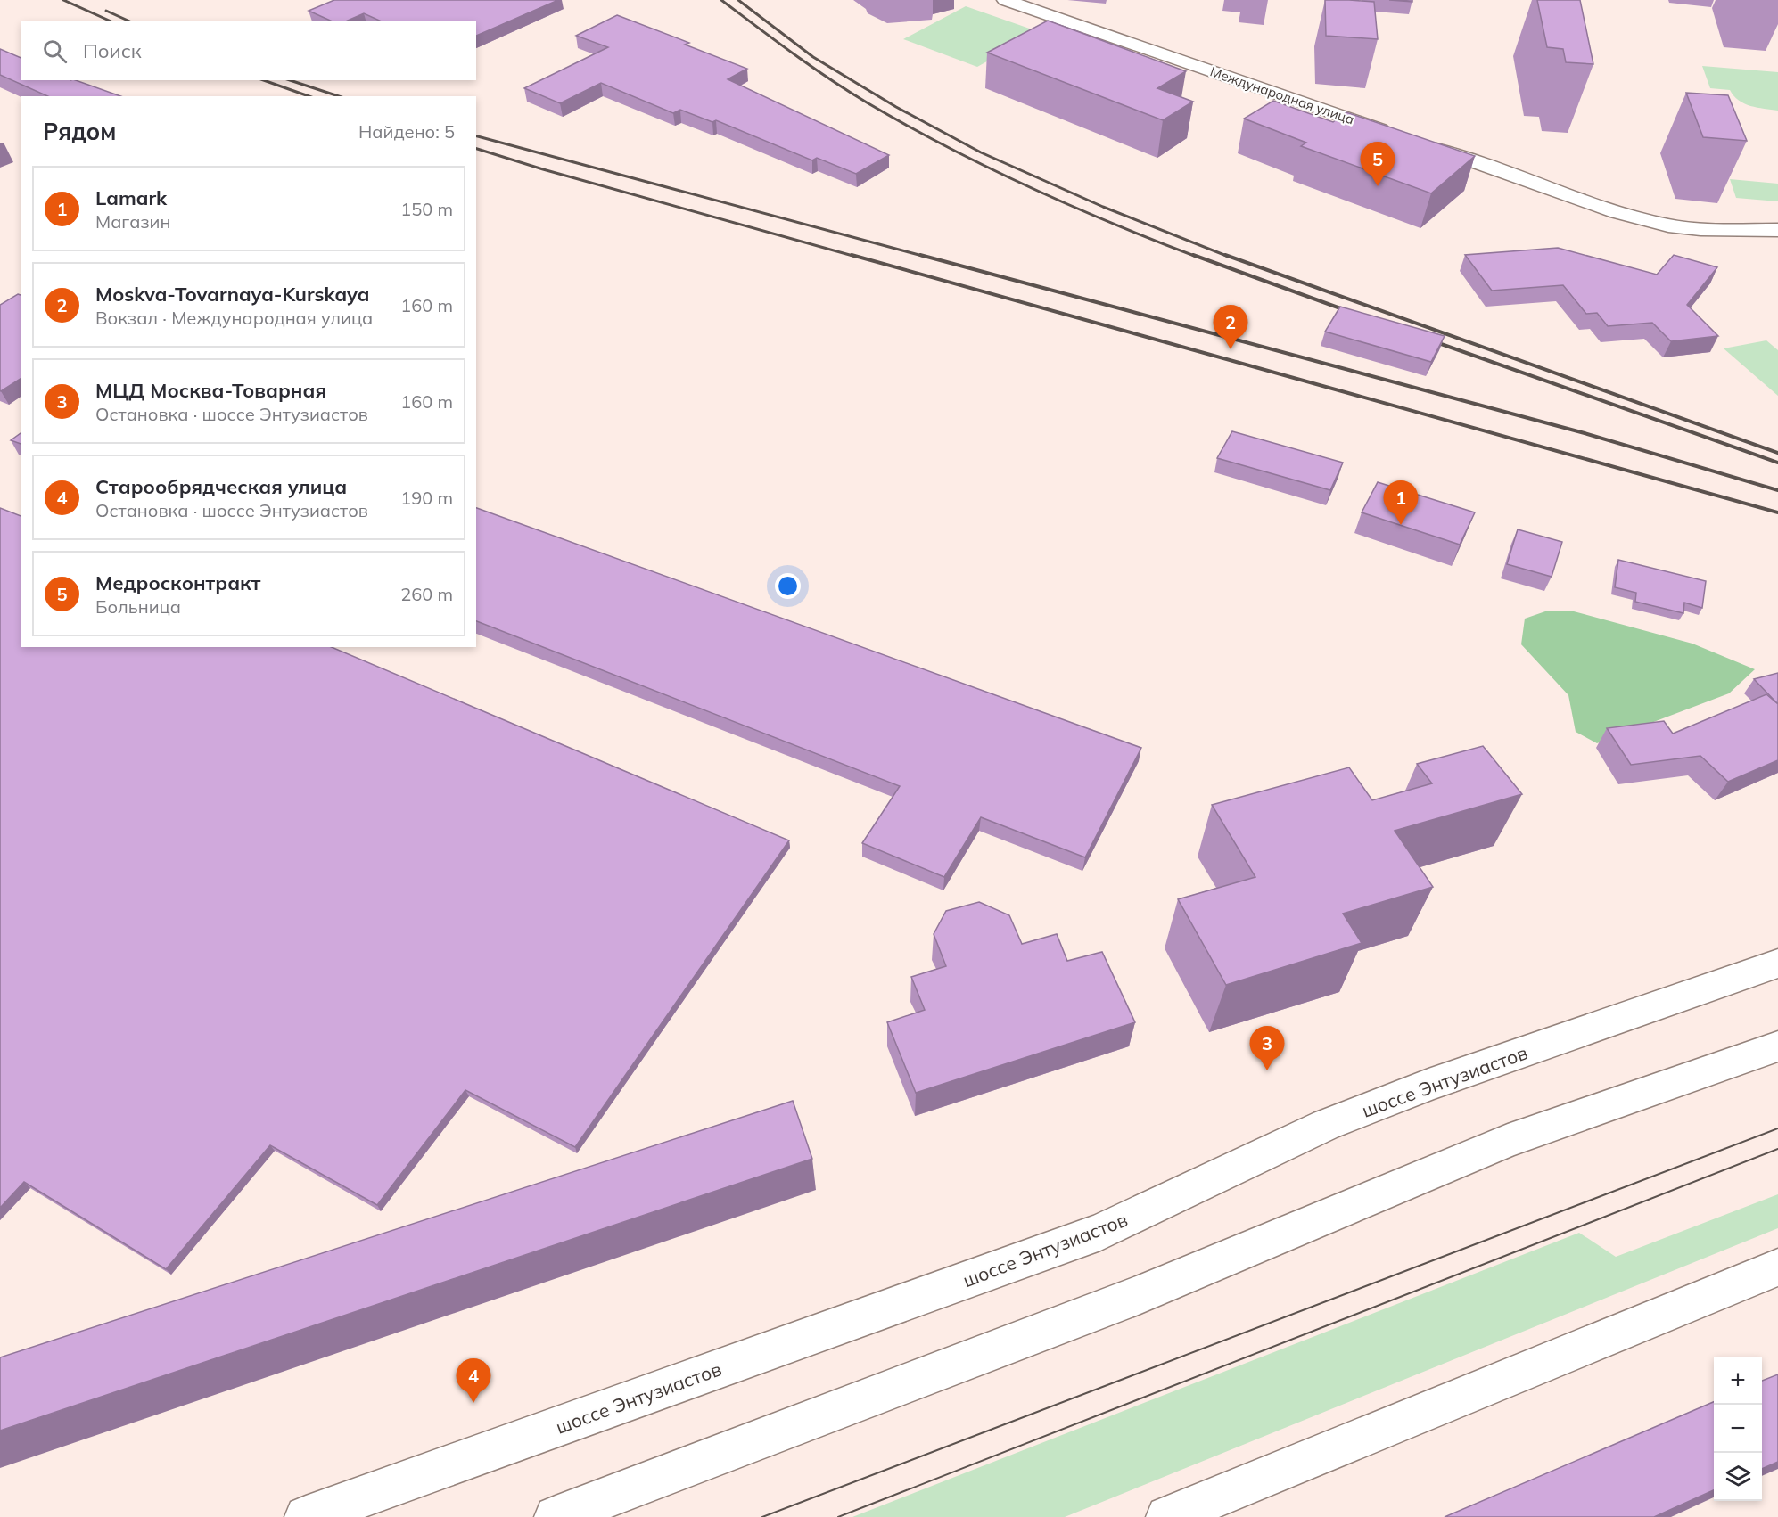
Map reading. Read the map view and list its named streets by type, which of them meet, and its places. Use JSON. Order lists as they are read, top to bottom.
{
  "streets": {
    "main road": ["Международная улица", "шоссе Энтузиастов"]
  },
  "page": {
    "search": "Поиск",
    "heading": ["Рядом", "Найдено: 5"],
    "pins": [
      "5",
      "2",
      "1",
      "3",
      "4"
    ],
    "list": [
      {
        "mark": "1",
        "name": "Lamark",
        "note": "Магазин",
        "value": "150 m"
      },
      {
        "mark": "2",
        "name": "Moskva-Tovarnaya-Kurskaya",
        "note": "Вокзал · Международная улица",
        "value": "160 m"
      },
      {
        "mark": "3",
        "name": "МЦД Москва-Товарная",
        "note": "Остановка · шоссе Энтузиастов",
        "value": "160 m"
      },
      {
        "mark": "4",
        "name": "Старообрядческая улица",
        "note": "Остановка · шоссе Энтузиастов",
        "value": "190 m"
      },
      {
        "mark": "5",
        "name": "Медросконтракт",
        "note": "Больница",
        "value": "260 m"
      }
    ],
    "map_buttons": ["+", "−"]
  }
}
